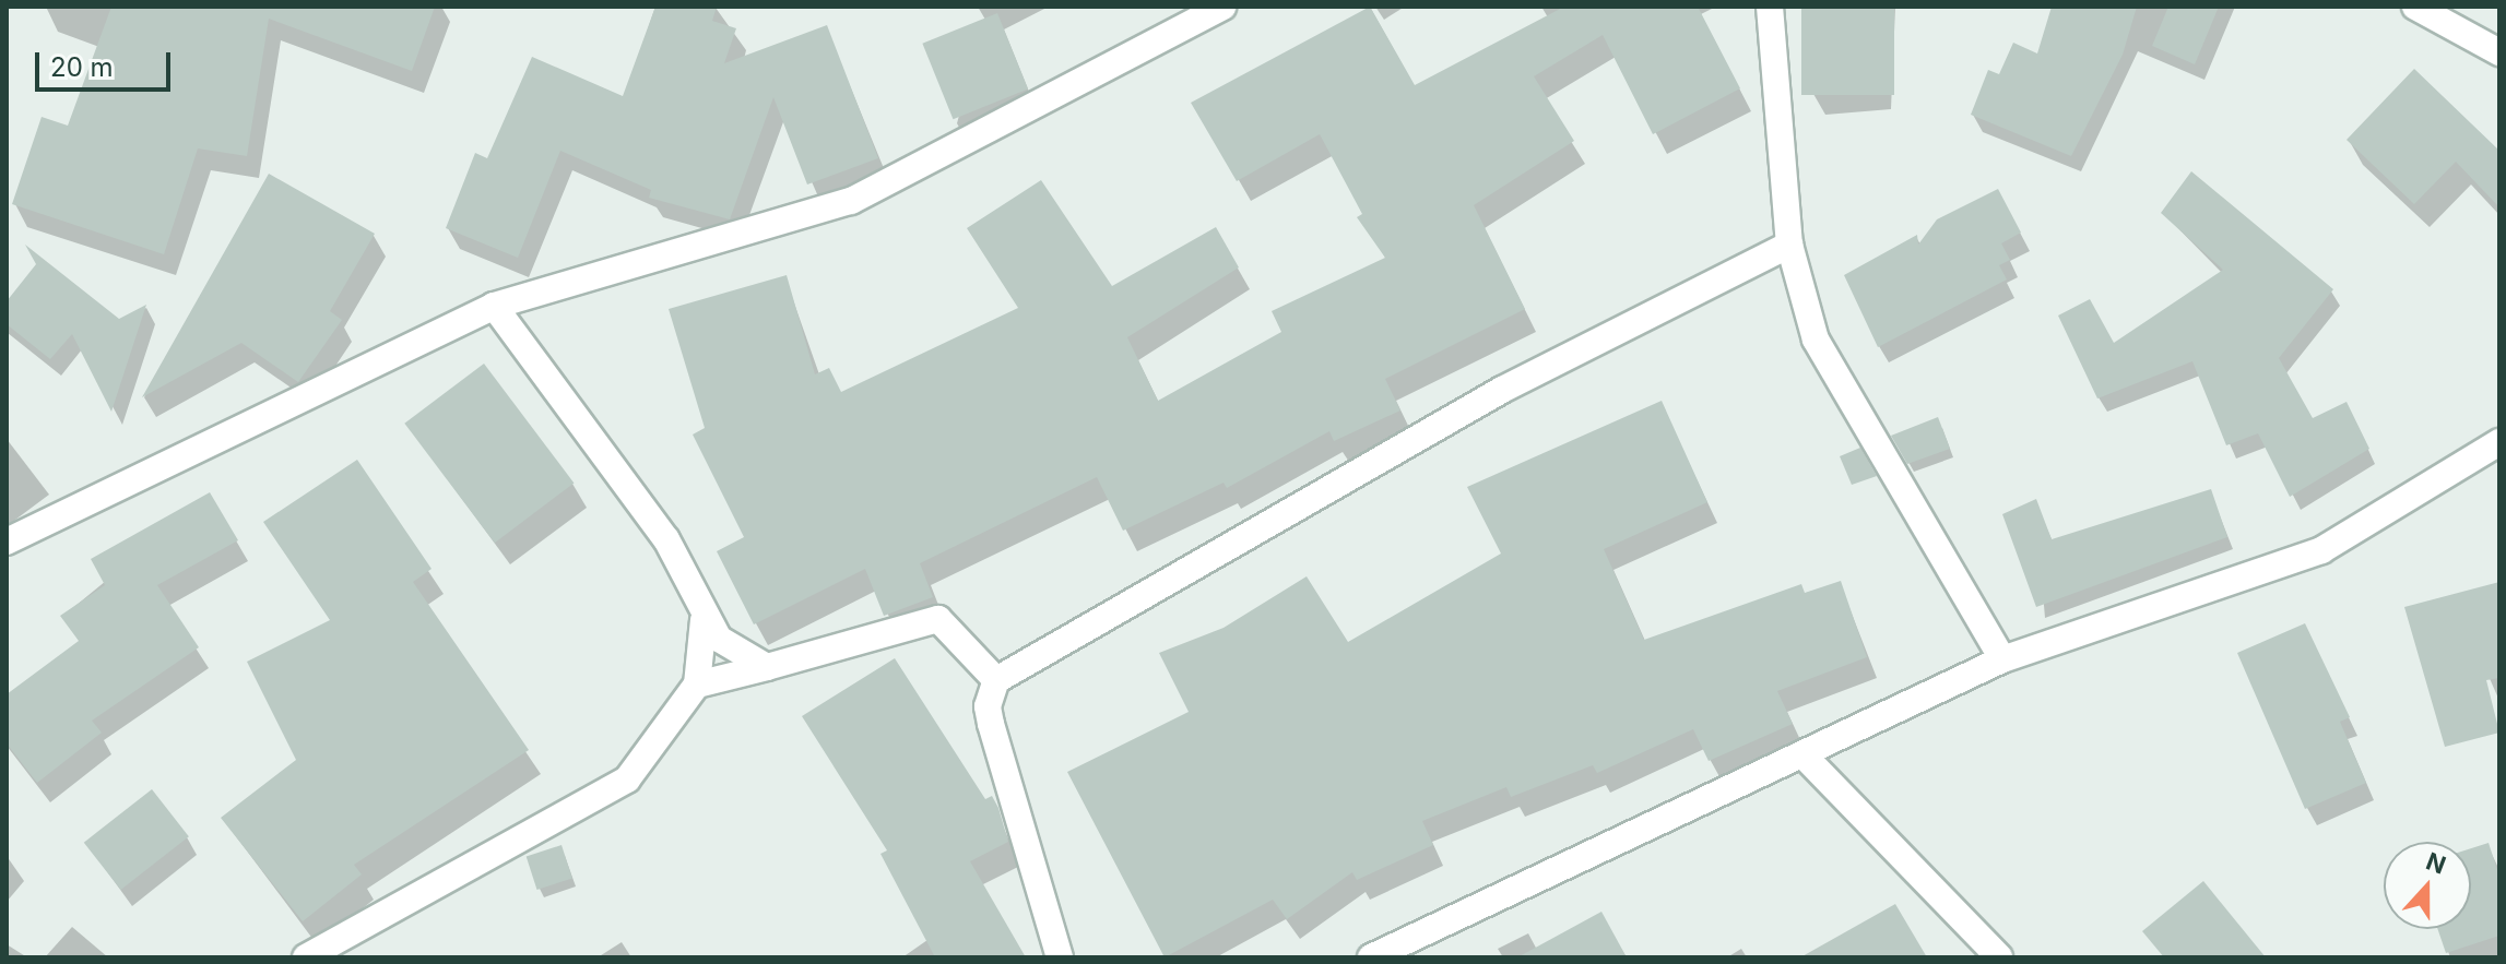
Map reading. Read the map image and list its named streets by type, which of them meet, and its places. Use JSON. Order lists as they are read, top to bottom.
{
  "scale_bar": "20 m",
  "north": "top"
}
